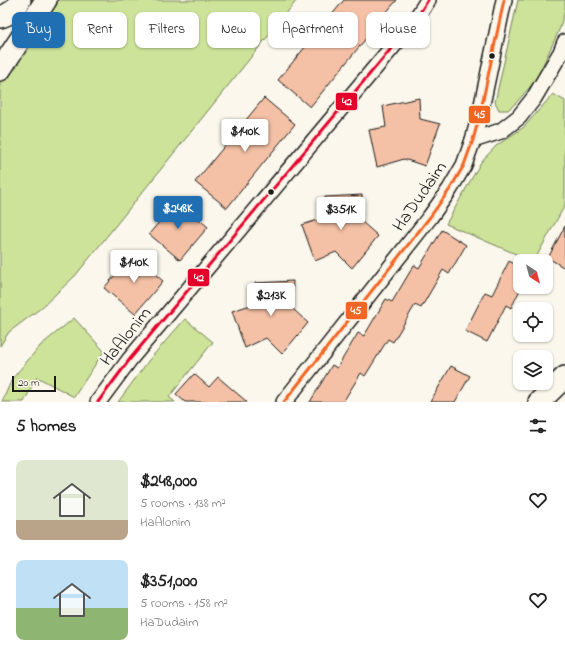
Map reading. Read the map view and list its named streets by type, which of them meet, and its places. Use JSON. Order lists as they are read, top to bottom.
{
  "streets": {
    "street": ["HaDudaim", "HaAlonim"]
  },
  "lines": ["transit line 45", "transit line 42"],
  "scale_bar": "20 m",
  "north": "bottom right",
  "page": {
    "chip": [
      "Buy",
      "Rent",
      "Filters",
      "New",
      "Apartment",
      "House"
    ],
    "price": [
      "$140K",
      "$248K",
      "$351K",
      "$140K",
      "$213K"
    ],
    "scale": "20 m",
    "heading": "5 homes",
    "list": [
      {
        "name": "$248,000",
        "note": "5 rooms · 138 m² · HaAlonim"
      },
      {
        "name": "$351,000",
        "note": "5 rooms · 158 m² · HaDudaim"
      }
    ]
  }
}
